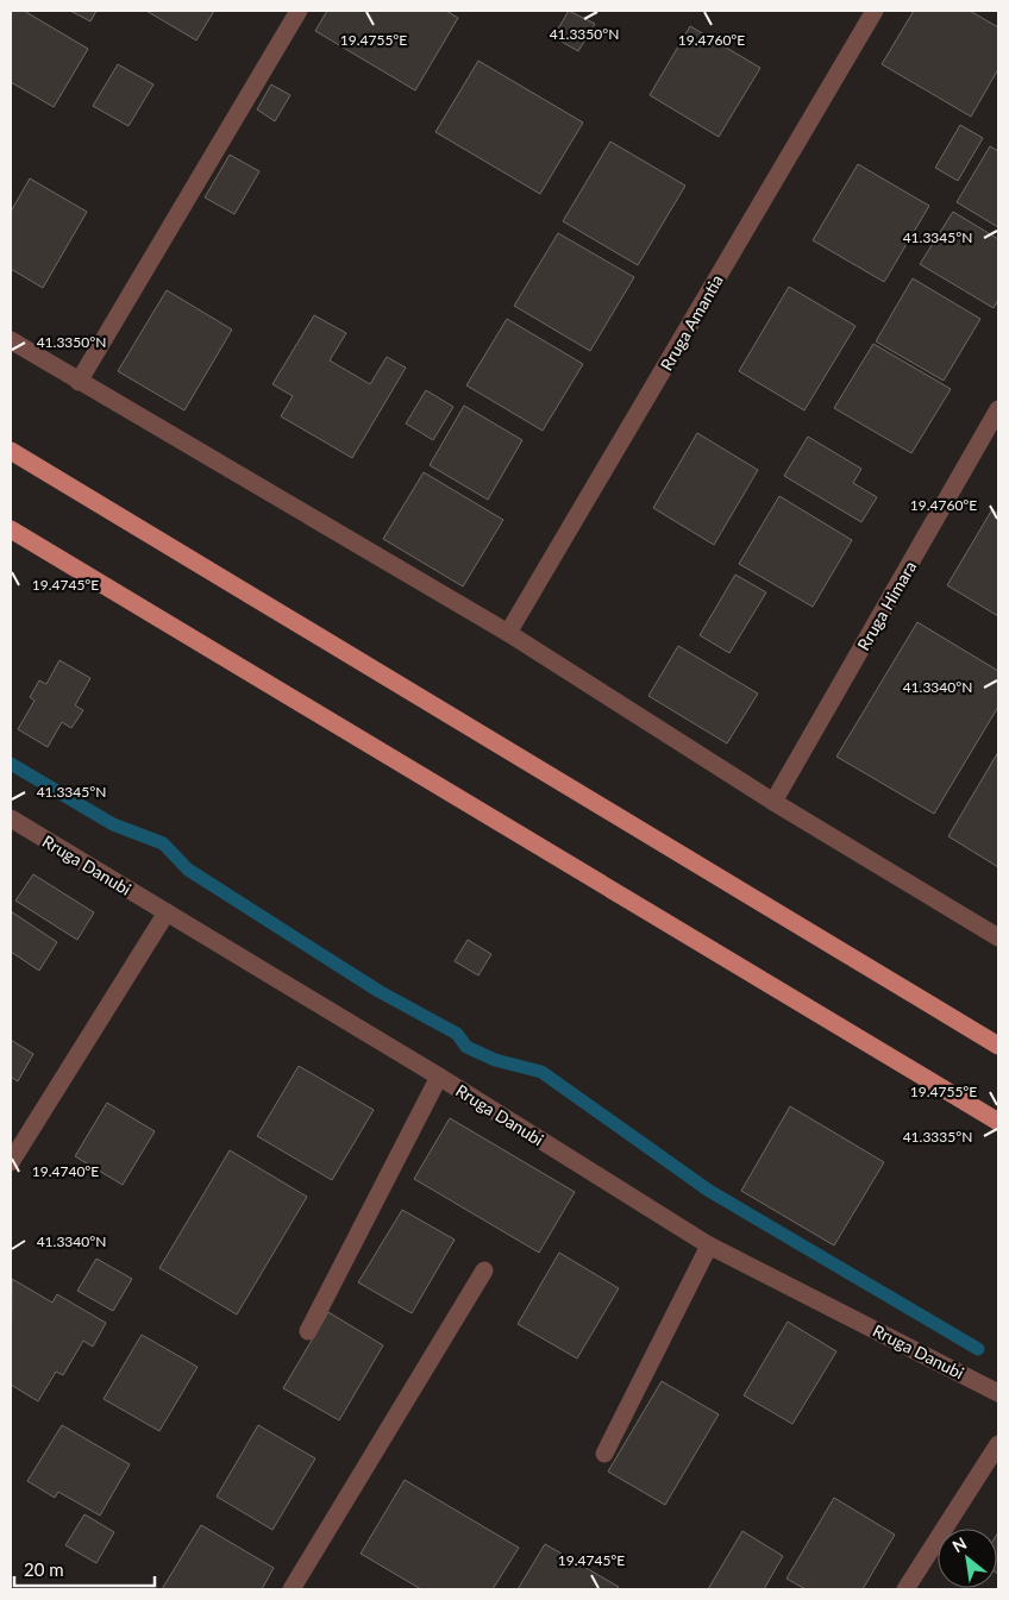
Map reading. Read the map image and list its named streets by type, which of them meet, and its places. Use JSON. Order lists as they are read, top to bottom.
{
  "streets": {
    "street": ["Rruga Amantia", "Rruga Himara", "Rruga Danubi"]
  },
  "scale_bar": "20 m",
  "north": "top left",
  "coordinates": [
    "41.3350°N",
    "19.4755°E",
    "19.4760°E",
    "41.3345°N",
    "19.4745°E",
    "41.3340°N",
    "41.3335°N",
    "19.4740°E"
  ]
}
